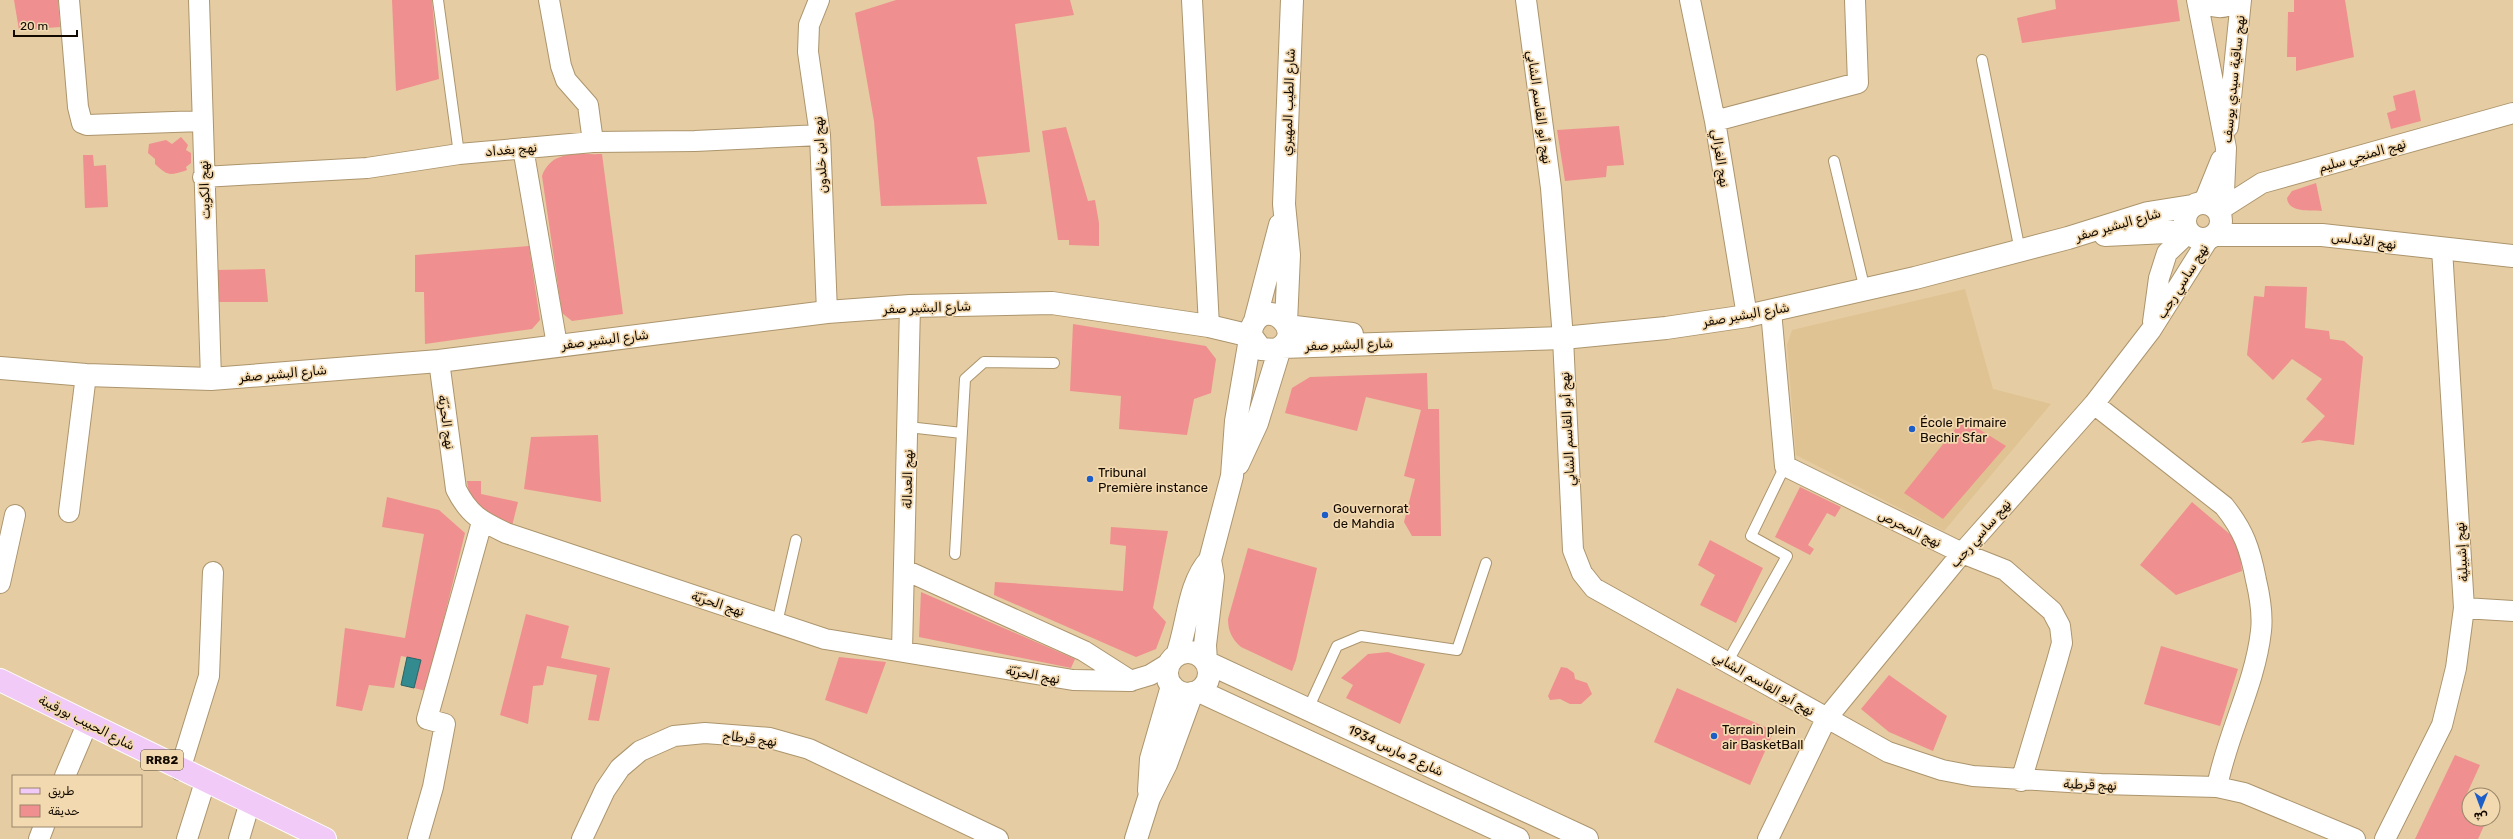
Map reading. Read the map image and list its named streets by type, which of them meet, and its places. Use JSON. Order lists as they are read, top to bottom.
{
  "streets": {
    "main road": ["شارع الحبيب بورقيبة", "RR82"],
    "street": [
      "نهج ساقية سيدي يوسف",
      "شارع الطيب المهيري",
      "نهج أبو القاسم الشابي",
      "نهج بغداد",
      "نهج ابن خلدون",
      "نهج المنجي سليم",
      "نهج الغزالي",
      "نهج الكويت",
      "شارع البشير صفر",
      "نهج الأندلس",
      "نهج ساسي رجب",
      "نهج الحرّيّة",
      "نهج العدالة",
      "نهج المحرص",
      "نهج إشبيلية",
      "نهج قرطاج",
      "شارع 2 مارس 1934",
      "نهج قرطبة"
    ]
  },
  "crossings": [
    ["شارع الطيب المهيري", "شارع البشير صفر"],
    ["شارع الطيب المهيري", "نهج الحرّيّة"],
    ["شارع الطيب المهيري", "شارع 2 مارس 1934"],
    ["نهج أبو القاسم الشابي", "شارع البشير صفر"],
    ["نهج أبو القاسم الشابي", "نهج ساسي رجب"],
    ["نهج أبو القاسم الشابي", "نهج قرطبة"],
    ["نهج بغداد", "نهج ابن خلدون"],
    ["نهج بغداد", "نهج الكويت"],
    ["نهج ابن خلدون", "شارع البشير صفر"],
    ["نهج المنجي سليم", "شارع البشير صفر"],
    ["نهج المنجي سليم", "نهج الأندلس"],
    ["نهج المنجي سليم", "نهج ساسي رجب"],
    ["نهج الغزالي", "شارع البشير صفر"],
    ["نهج الكويت", "شارع البشير صفر"],
    ["شارع البشير صفر", "نهج الأندلس"],
    ["شارع البشير صفر", "نهج ساسي رجب"],
    ["شارع البشير صفر", "نهج الحرّيّة"],
    ["شارع البشير صفر", "نهج العدالة"],
    ["نهج الأندلس", "نهج ساسي رجب"],
    ["نهج الأندلس", "نهج إشبيلية"],
    ["نهج ساسي رجب", "نهج المحرص"],
    ["نهج ساسي رجب", "نهج قرطبة"],
    ["نهج الحرّيّة", "نهج العدالة"],
    ["نهج الحرّيّة", "شارع 2 مارس 1934"],
    ["نهج المحرص", "نهج قرطبة"]
  ],
  "places": [
    "École Primaire Bechir Sfar",
    "Tribunal Première instance",
    "Gouvernorat de Mahdia",
    "Terrain plein air BasketBall"
  ],
  "legend": ["طريق", "حديقة"],
  "scale_bar": "20 m",
  "north": "bottom"
}
